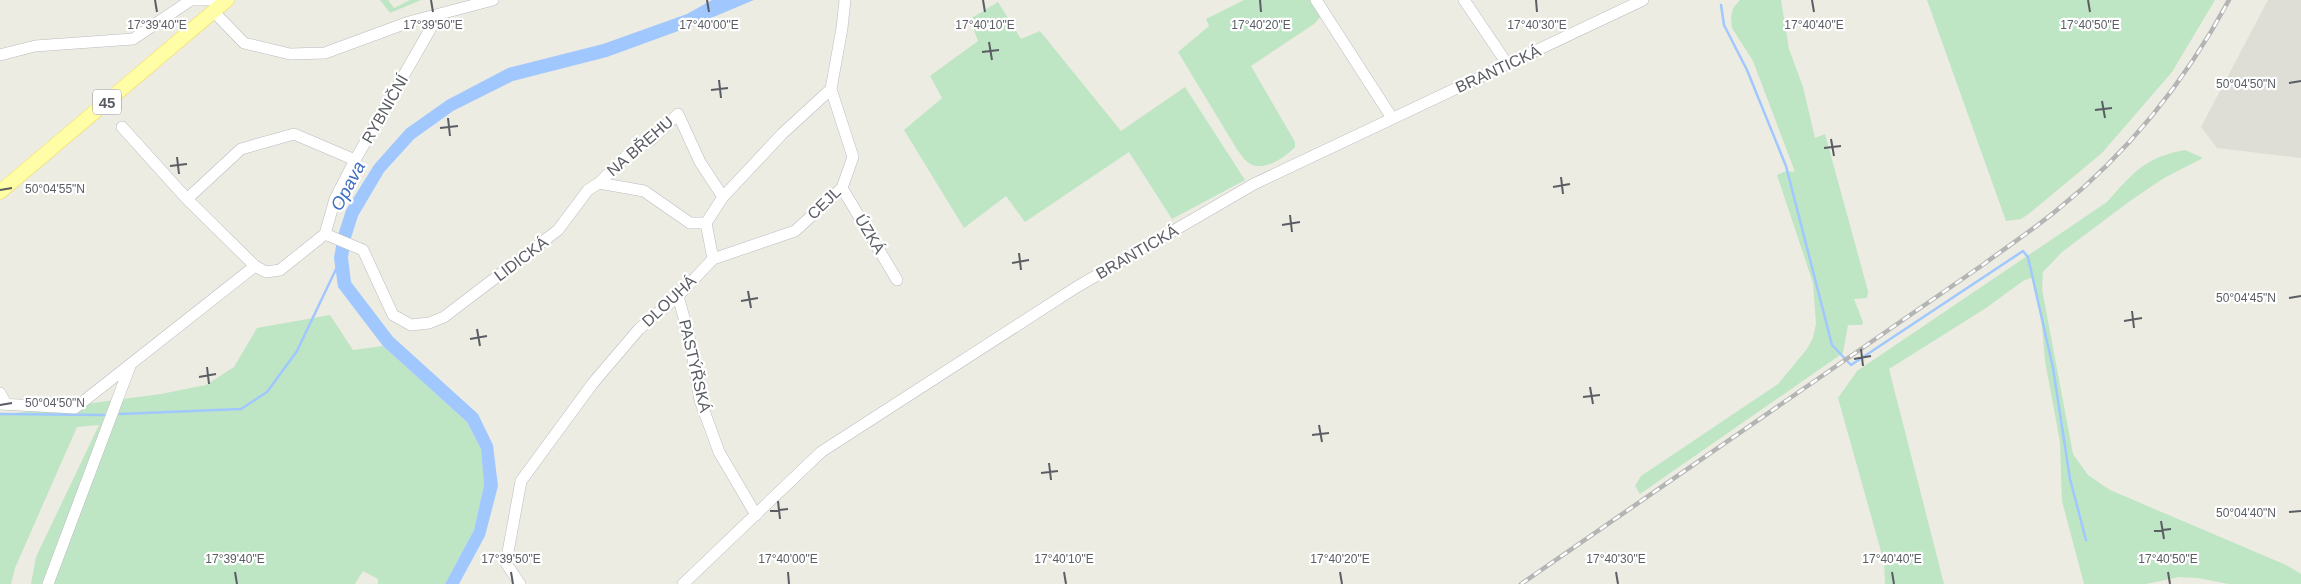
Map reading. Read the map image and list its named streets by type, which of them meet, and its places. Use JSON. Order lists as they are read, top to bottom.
{
  "streets": {
    "main road": ["45"],
    "street": [
      "BRANTICKÁ",
      "RYBNIČNÍ",
      "NA BŘEHU",
      "CEJL",
      "ÚZKÁ",
      "LIDICKÁ",
      "DLOUHÁ",
      "PASTÝŘSKÁ"
    ]
  },
  "crossings": [
    ["BRANTICKÁ", "PASTÝŘSKÁ"],
    ["RYBNIČNÍ", "LIDICKÁ"],
    ["NA BŘEHU", "LIDICKÁ"],
    ["CEJL", "ÚZKÁ"],
    ["CEJL", "DLOUHÁ"],
    ["DLOUHÁ", "PASTÝŘSKÁ"]
  ],
  "water": ["Opava"],
  "coordinates": [
    "17°39'40\"E",
    "17°39'50\"E",
    "17°40'00\"E",
    "17°40'10\"E",
    "17°40'20\"E",
    "17°40'30\"E",
    "17°40'40\"E",
    "17°40'50\"E",
    "50°04'50\"N",
    "50°04'55\"N",
    "50°04'45\"N",
    "50°04'40\"N"
  ]
}
